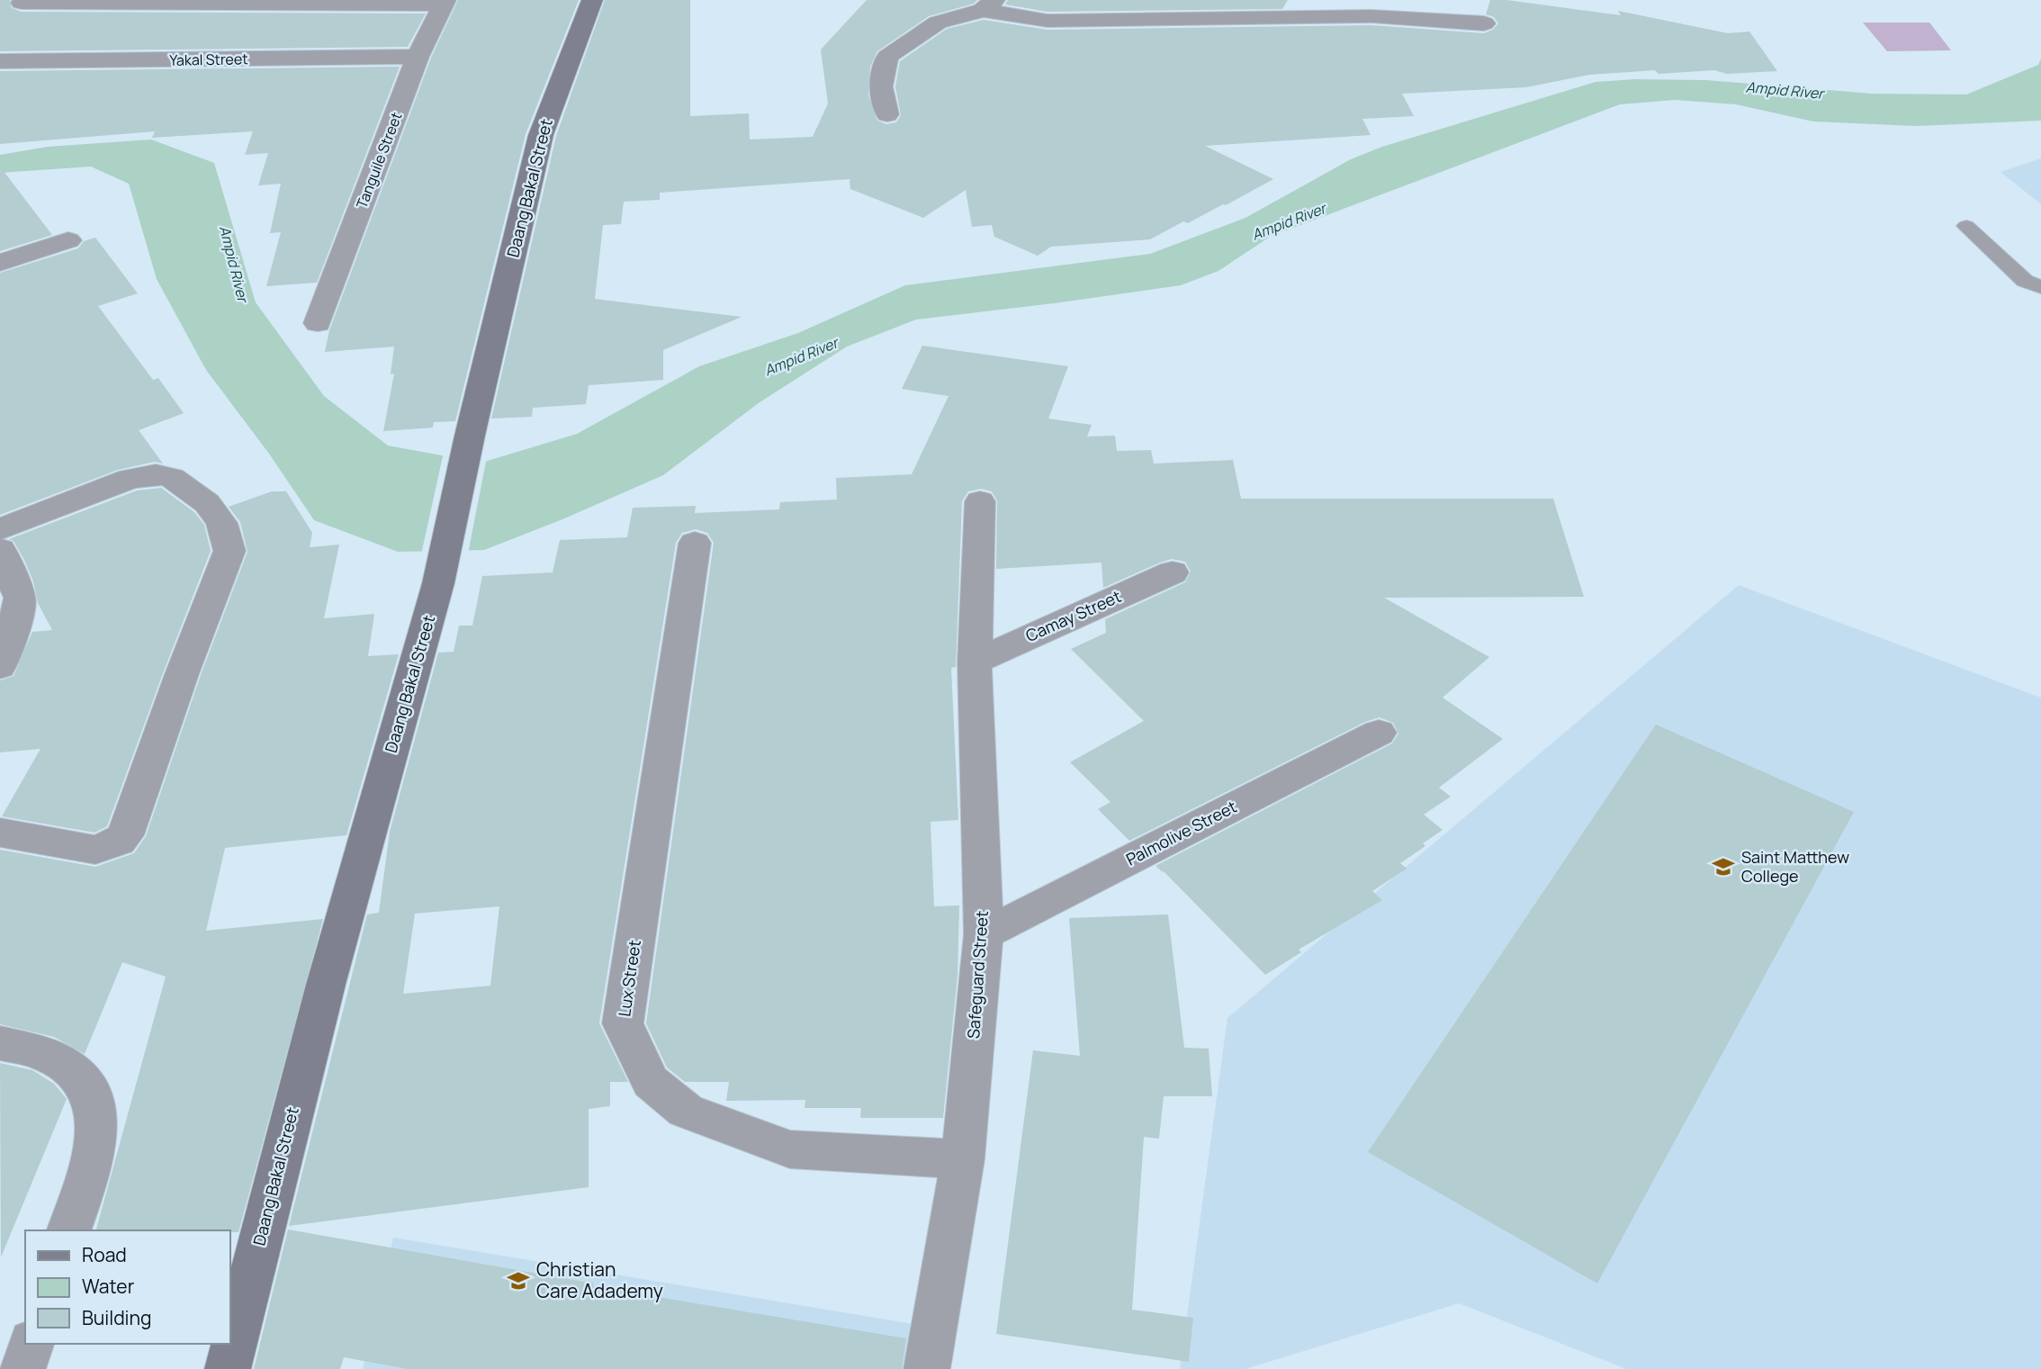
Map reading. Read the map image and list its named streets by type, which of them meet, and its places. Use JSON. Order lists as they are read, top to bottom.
{
  "streets": {
    "street": [
      "Yakal Street",
      "Tanguile Street",
      "Daang Bakal Street",
      "Camay Street",
      "Palmolive Street",
      "Safeguard Street",
      "Lux Street"
    ]
  },
  "crossings": [
    ["Yakal Street", "Tanguile Street"],
    ["Camay Street", "Safeguard Street"],
    ["Palmolive Street", "Safeguard Street"],
    ["Safeguard Street", "Lux Street"]
  ],
  "water": ["Ampid River"],
  "places": {
    "school or university": ["Saint Matthew College", "Christian Care Adademy"]
  },
  "legend": ["Road", "Water", "Building"]
}
